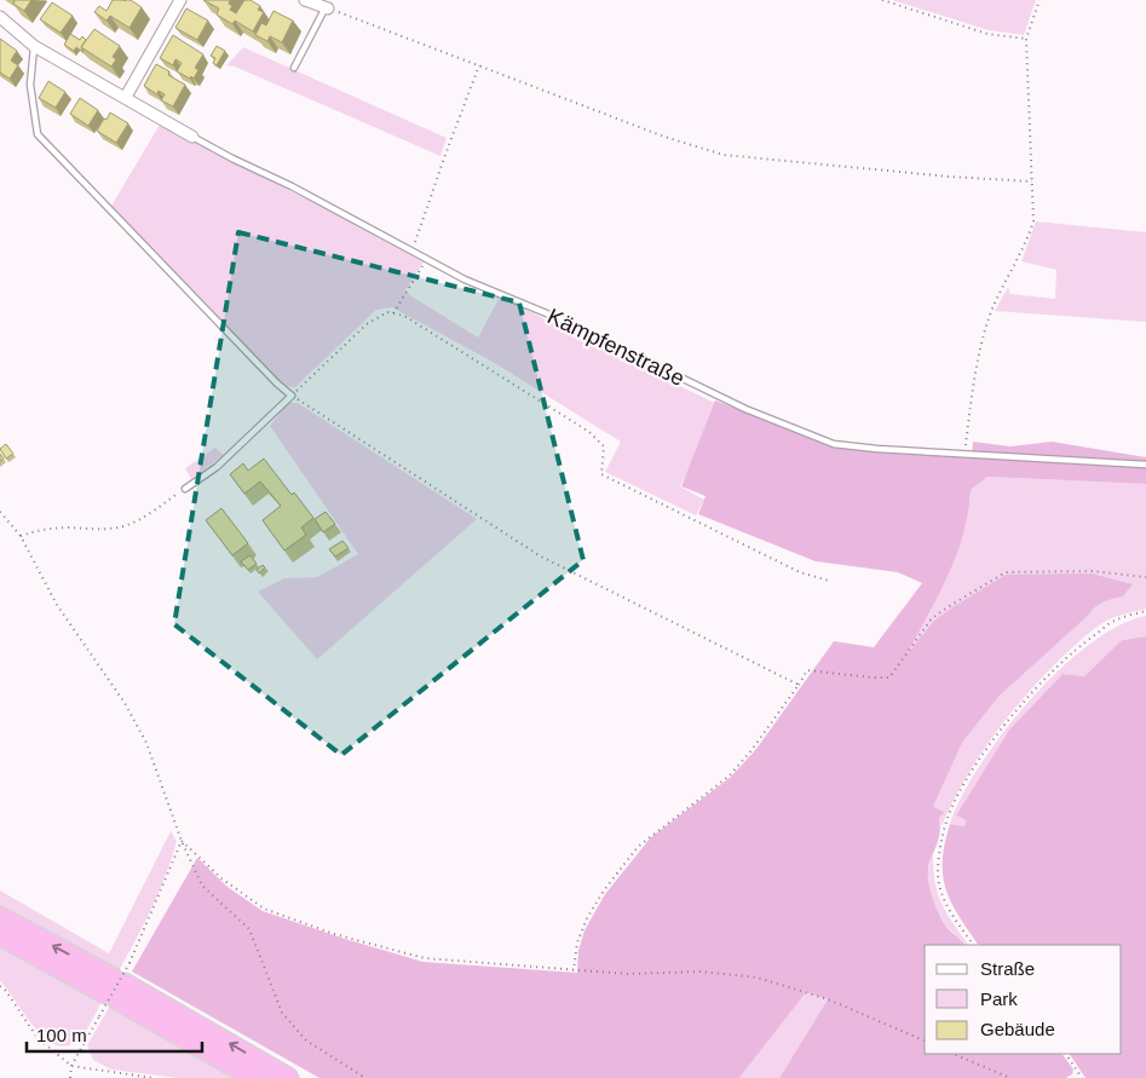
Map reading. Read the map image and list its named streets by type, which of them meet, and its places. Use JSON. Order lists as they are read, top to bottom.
{
  "streets": {
    "street": ["Kämpfenstraße"]
  },
  "legend": ["Straße", "Park", "Gebäude"],
  "scale_bar": "100 m"
}
